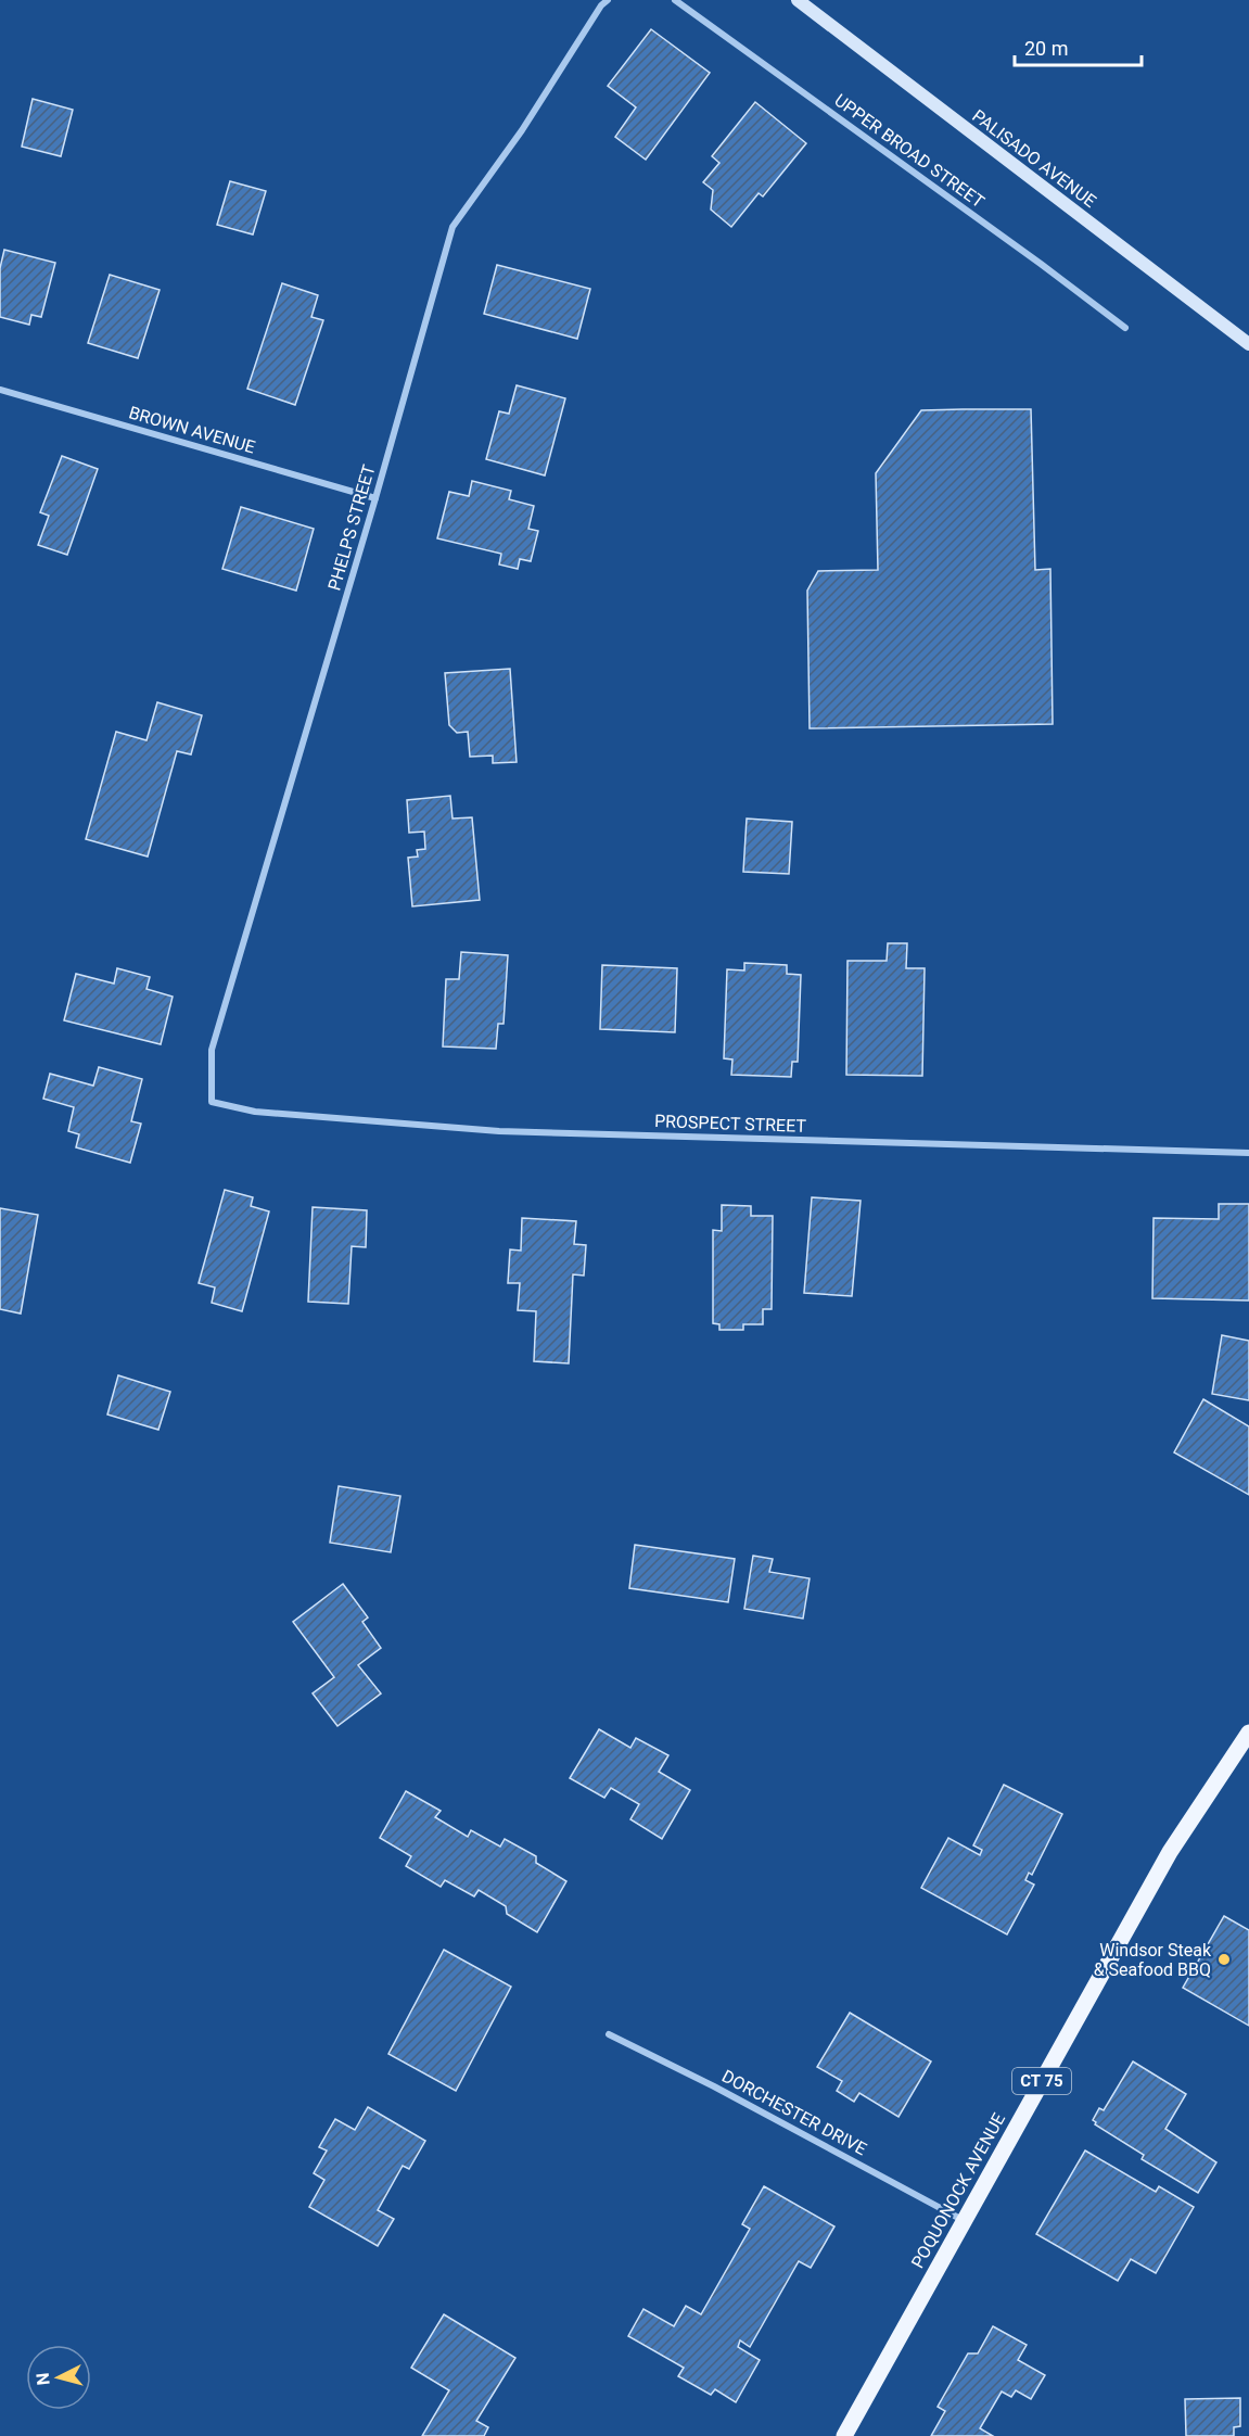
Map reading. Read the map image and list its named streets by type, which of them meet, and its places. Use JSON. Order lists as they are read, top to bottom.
{
  "streets": {
    "main road": ["PALISADO AVENUE", "CT 75", "POQUONOCK AVENUE"],
    "street": [
      "UPPER BROAD STREET",
      "BROWN AVENUE",
      "PHELPS STREET",
      "PROSPECT STREET",
      "DORCHESTER DRIVE"
    ]
  },
  "crossings": [
    ["BROWN AVENUE", "PHELPS STREET"],
    ["PHELPS STREET", "PROSPECT STREET"],
    ["DORCHESTER DRIVE", "POQUONOCK AVENUE"]
  ],
  "places": ["Windsor Steak & Seafood BBQ"],
  "scale_bar": "20 m",
  "north": "left"
}
